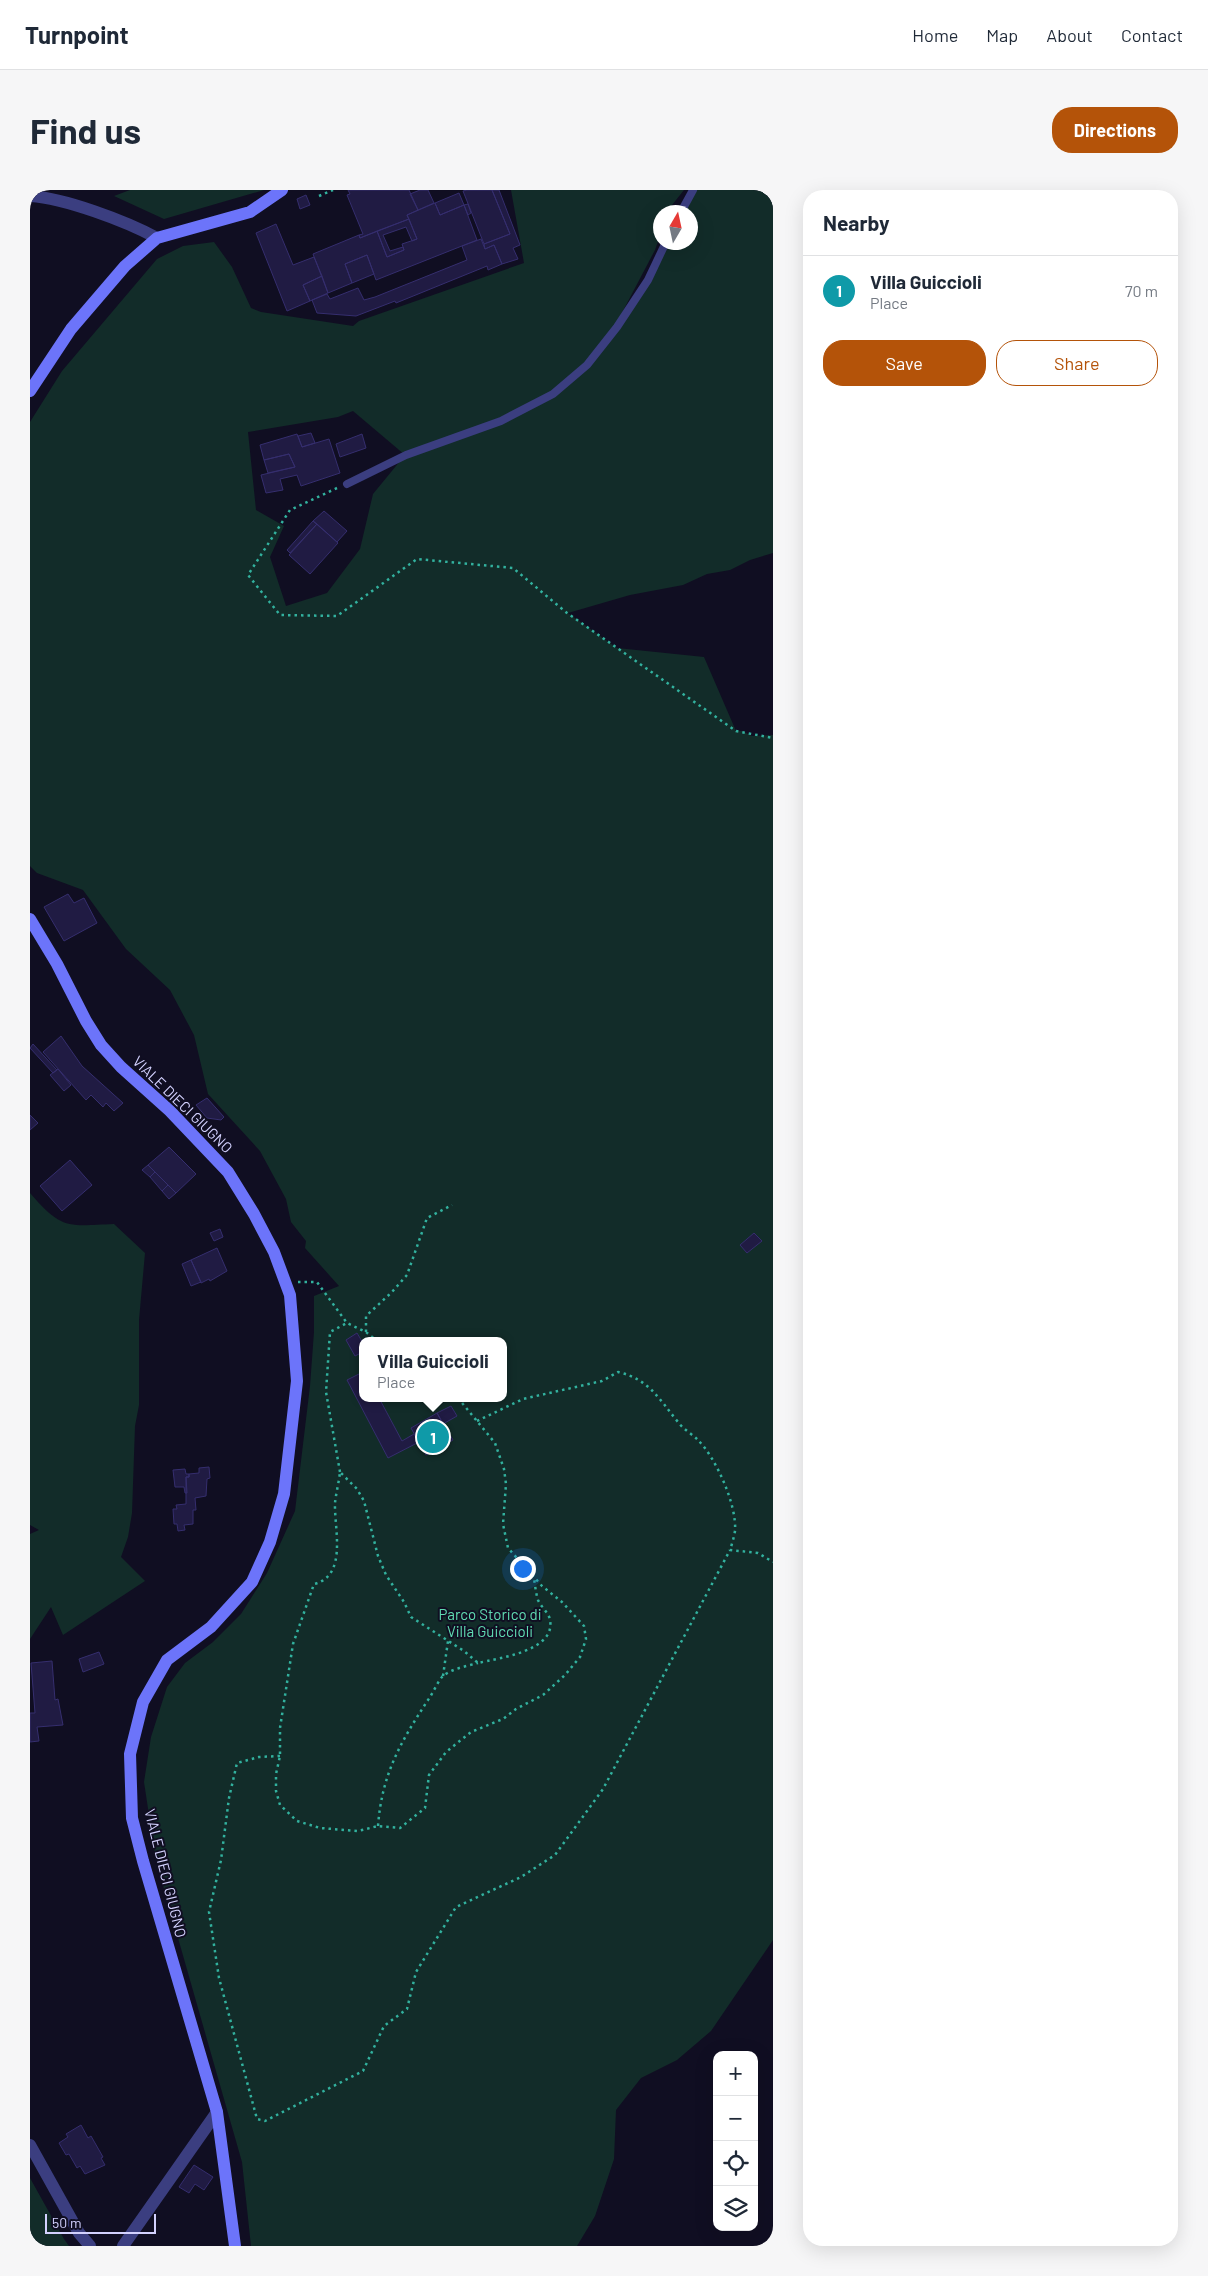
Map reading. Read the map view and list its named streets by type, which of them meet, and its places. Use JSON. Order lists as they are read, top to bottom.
{
  "streets": {
    "main road": ["VIALE DIECI GIUGNO"]
  },
  "parks": ["Parco Storico di Villa Guiccioli"],
  "scale_bar": "50 m",
  "north": "top",
  "page": {
    "header": "Turnpoint",
    "nav": [
      "Home",
      "Map",
      "About",
      "Contact"
    ],
    "buttons": [
      "Directions",
      ["Save", "Share"]
    ],
    "title": "Find us",
    "heading": "Nearby",
    "list": [
      {
        "mark": "1",
        "name": "Villa Guiccioli",
        "note": "Place",
        "value": "70 m"
      }
    ],
    "popup": ["Villa Guiccioli", "Place"],
    "pins": "1",
    "map_buttons": ["+", "−"],
    "scale": "50 m"
  }
}
